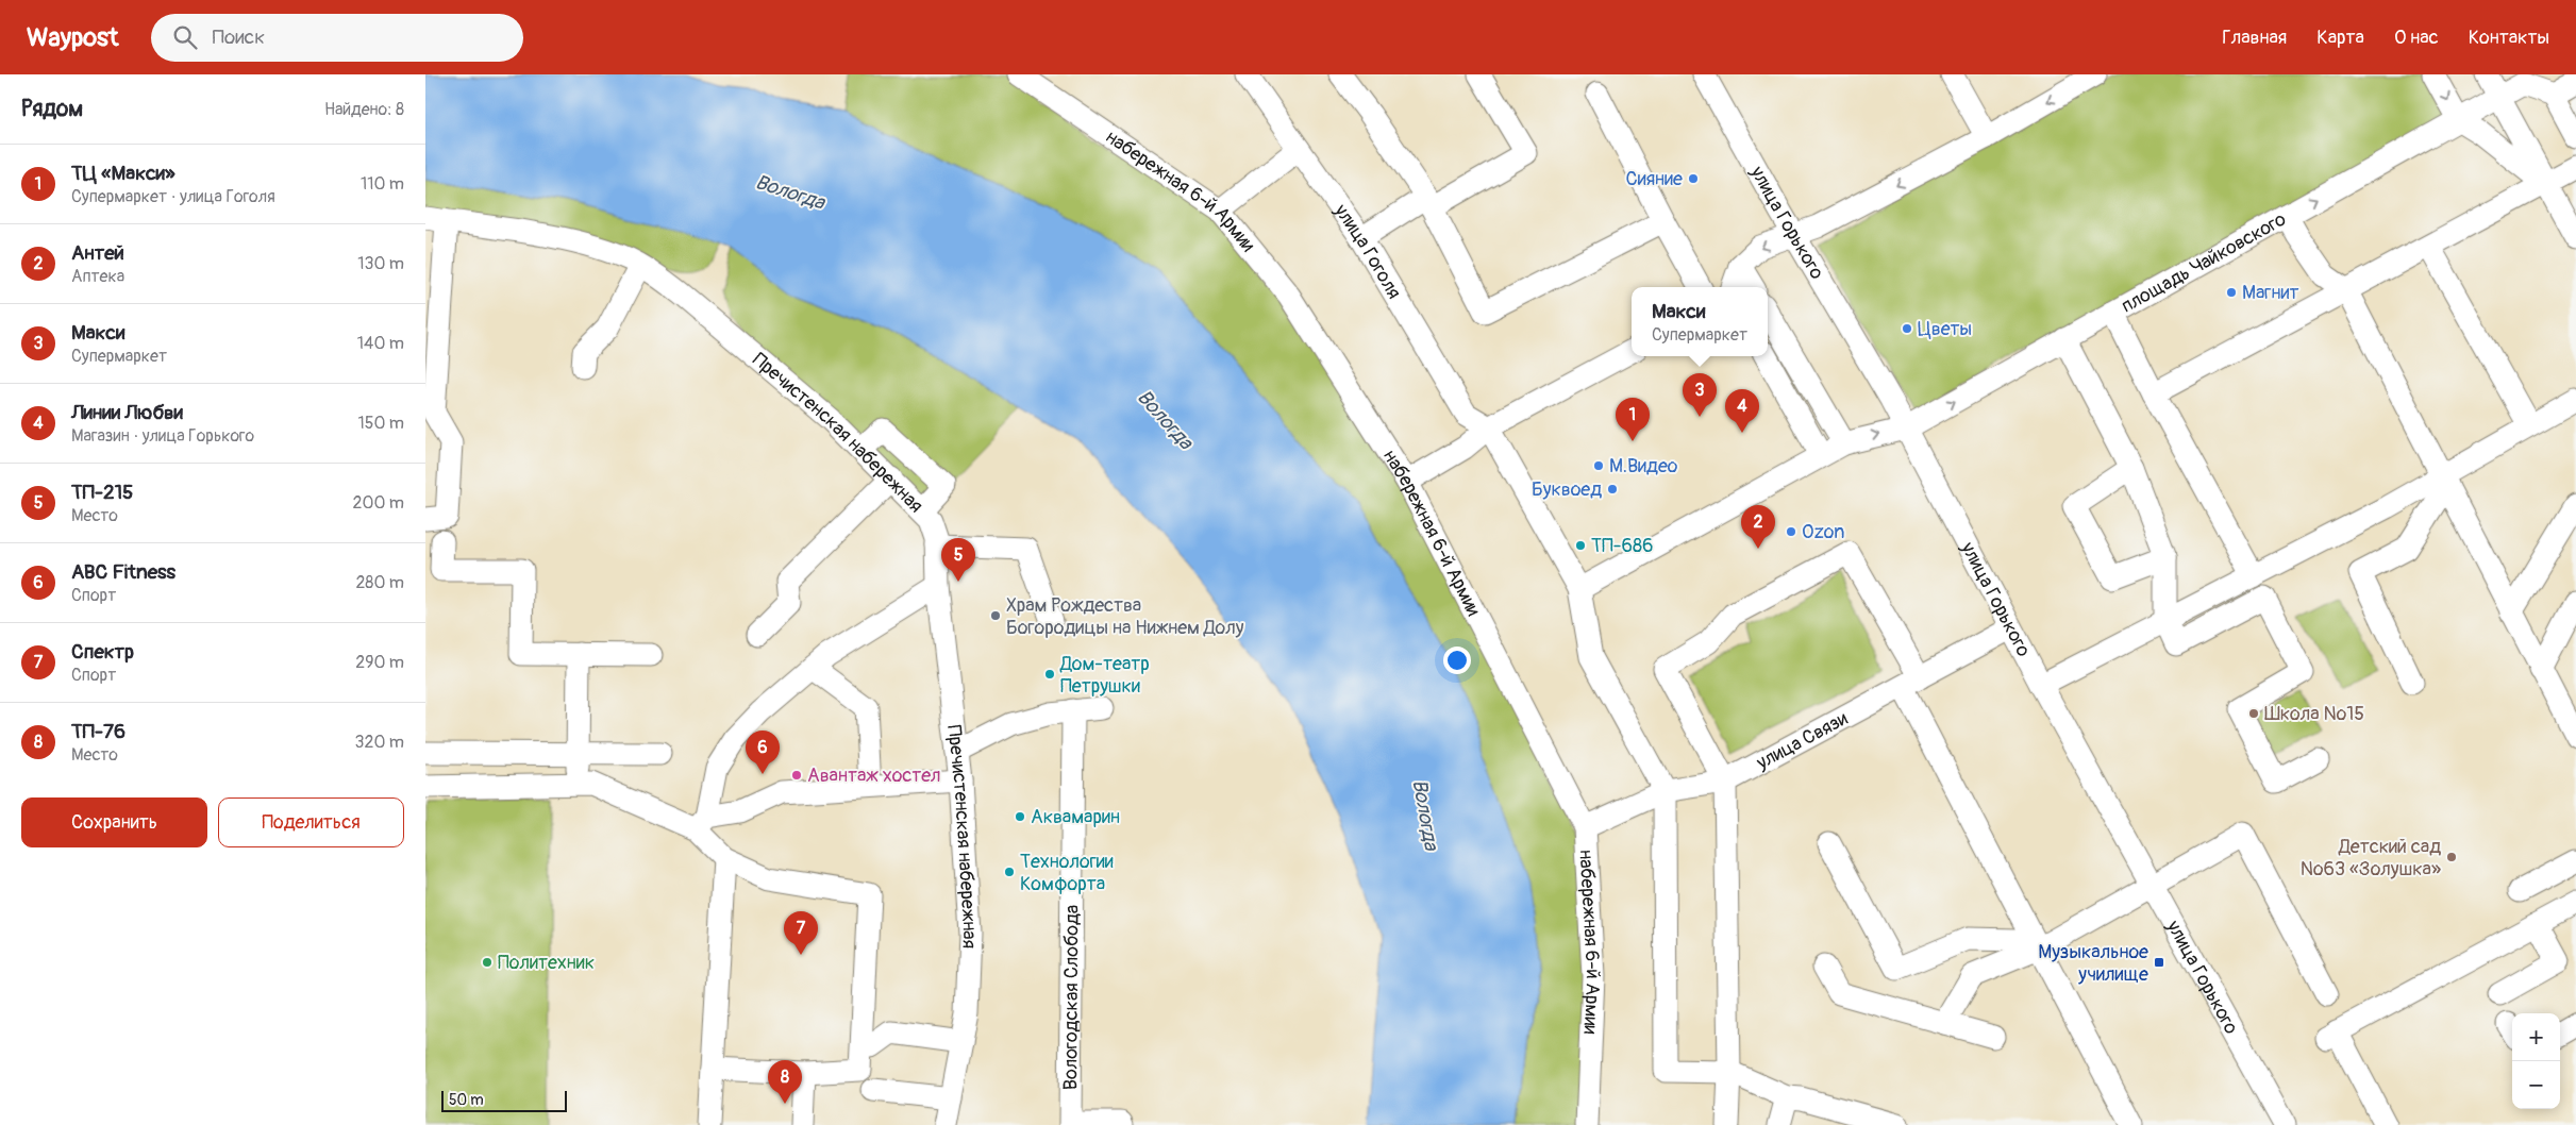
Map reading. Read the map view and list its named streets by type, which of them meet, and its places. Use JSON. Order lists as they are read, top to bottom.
{
  "streets": {
    "street": [
      "набережная 6-й Армии",
      "улица Горького",
      "улица Гоголя",
      "площадь Чайковского",
      "Пречистенская набережная",
      "улица Связи",
      "Вологодская Слобода"
    ]
  },
  "crossings": [
    ["набережная 6-й Армии", "улица Связи"],
    ["улица Горького", "площадь Чайковского"],
    ["улица Горького", "улица Связи"]
  ],
  "water": ["Вологда"],
  "places": {
    "other": [
      "Сияние",
      "Магнит",
      "Цветы",
      "М.Видео",
      "Буквоед",
      "Ozon",
      "ТП-686",
      "Храм Рождества Богородицы на Нижнем Долу",
      "Дом-театр Петрушки",
      "Школа №15",
      "Авантаж хостел",
      "Аквамарин",
      "Детский сад №63 «Золушка»",
      "Технологии Комфорта",
      "Политехник"
    ],
    "transit": ["Музыкальное училище"]
  },
  "scale_bar": "50 m",
  "page": {
    "header": "Waypost",
    "search": "Поиск",
    "nav": [
      "Главная",
      "Карта",
      "О нас",
      "Контакты"
    ],
    "heading": ["Рядом", "Найдено: 8"],
    "list": [
      {
        "mark": "1",
        "name": "ТЦ «Макси»",
        "note": "Супермаркет · улица Гоголя",
        "value": "110 m"
      },
      {
        "mark": "2",
        "name": "Антей",
        "note": "Аптека",
        "value": "130 m"
      },
      {
        "mark": "3",
        "name": "Макси",
        "note": "Супермаркет",
        "value": "140 m"
      },
      {
        "mark": "4",
        "name": "Линии Любви",
        "note": "Магазин · улица Горького",
        "value": "150 m"
      },
      {
        "mark": "5",
        "name": "ТП-215",
        "note": "Место",
        "value": "200 m"
      },
      {
        "mark": "6",
        "name": "ABC Fitness",
        "note": "Спорт",
        "value": "280 m"
      },
      {
        "mark": "7",
        "name": "Спектр",
        "note": "Спорт",
        "value": "290 m"
      },
      {
        "mark": "8",
        "name": "ТП-76",
        "note": "Место",
        "value": "320 m"
      }
    ],
    "popup": ["Макси", "Супермаркет"],
    "pins": [
      "3",
      "4",
      "1",
      "2",
      "5",
      "6",
      "7",
      "8"
    ],
    "buttons": ["Сохранить", "Поделиться"],
    "map_buttons": ["+", "−"],
    "scale": "50 m"
  }
}
